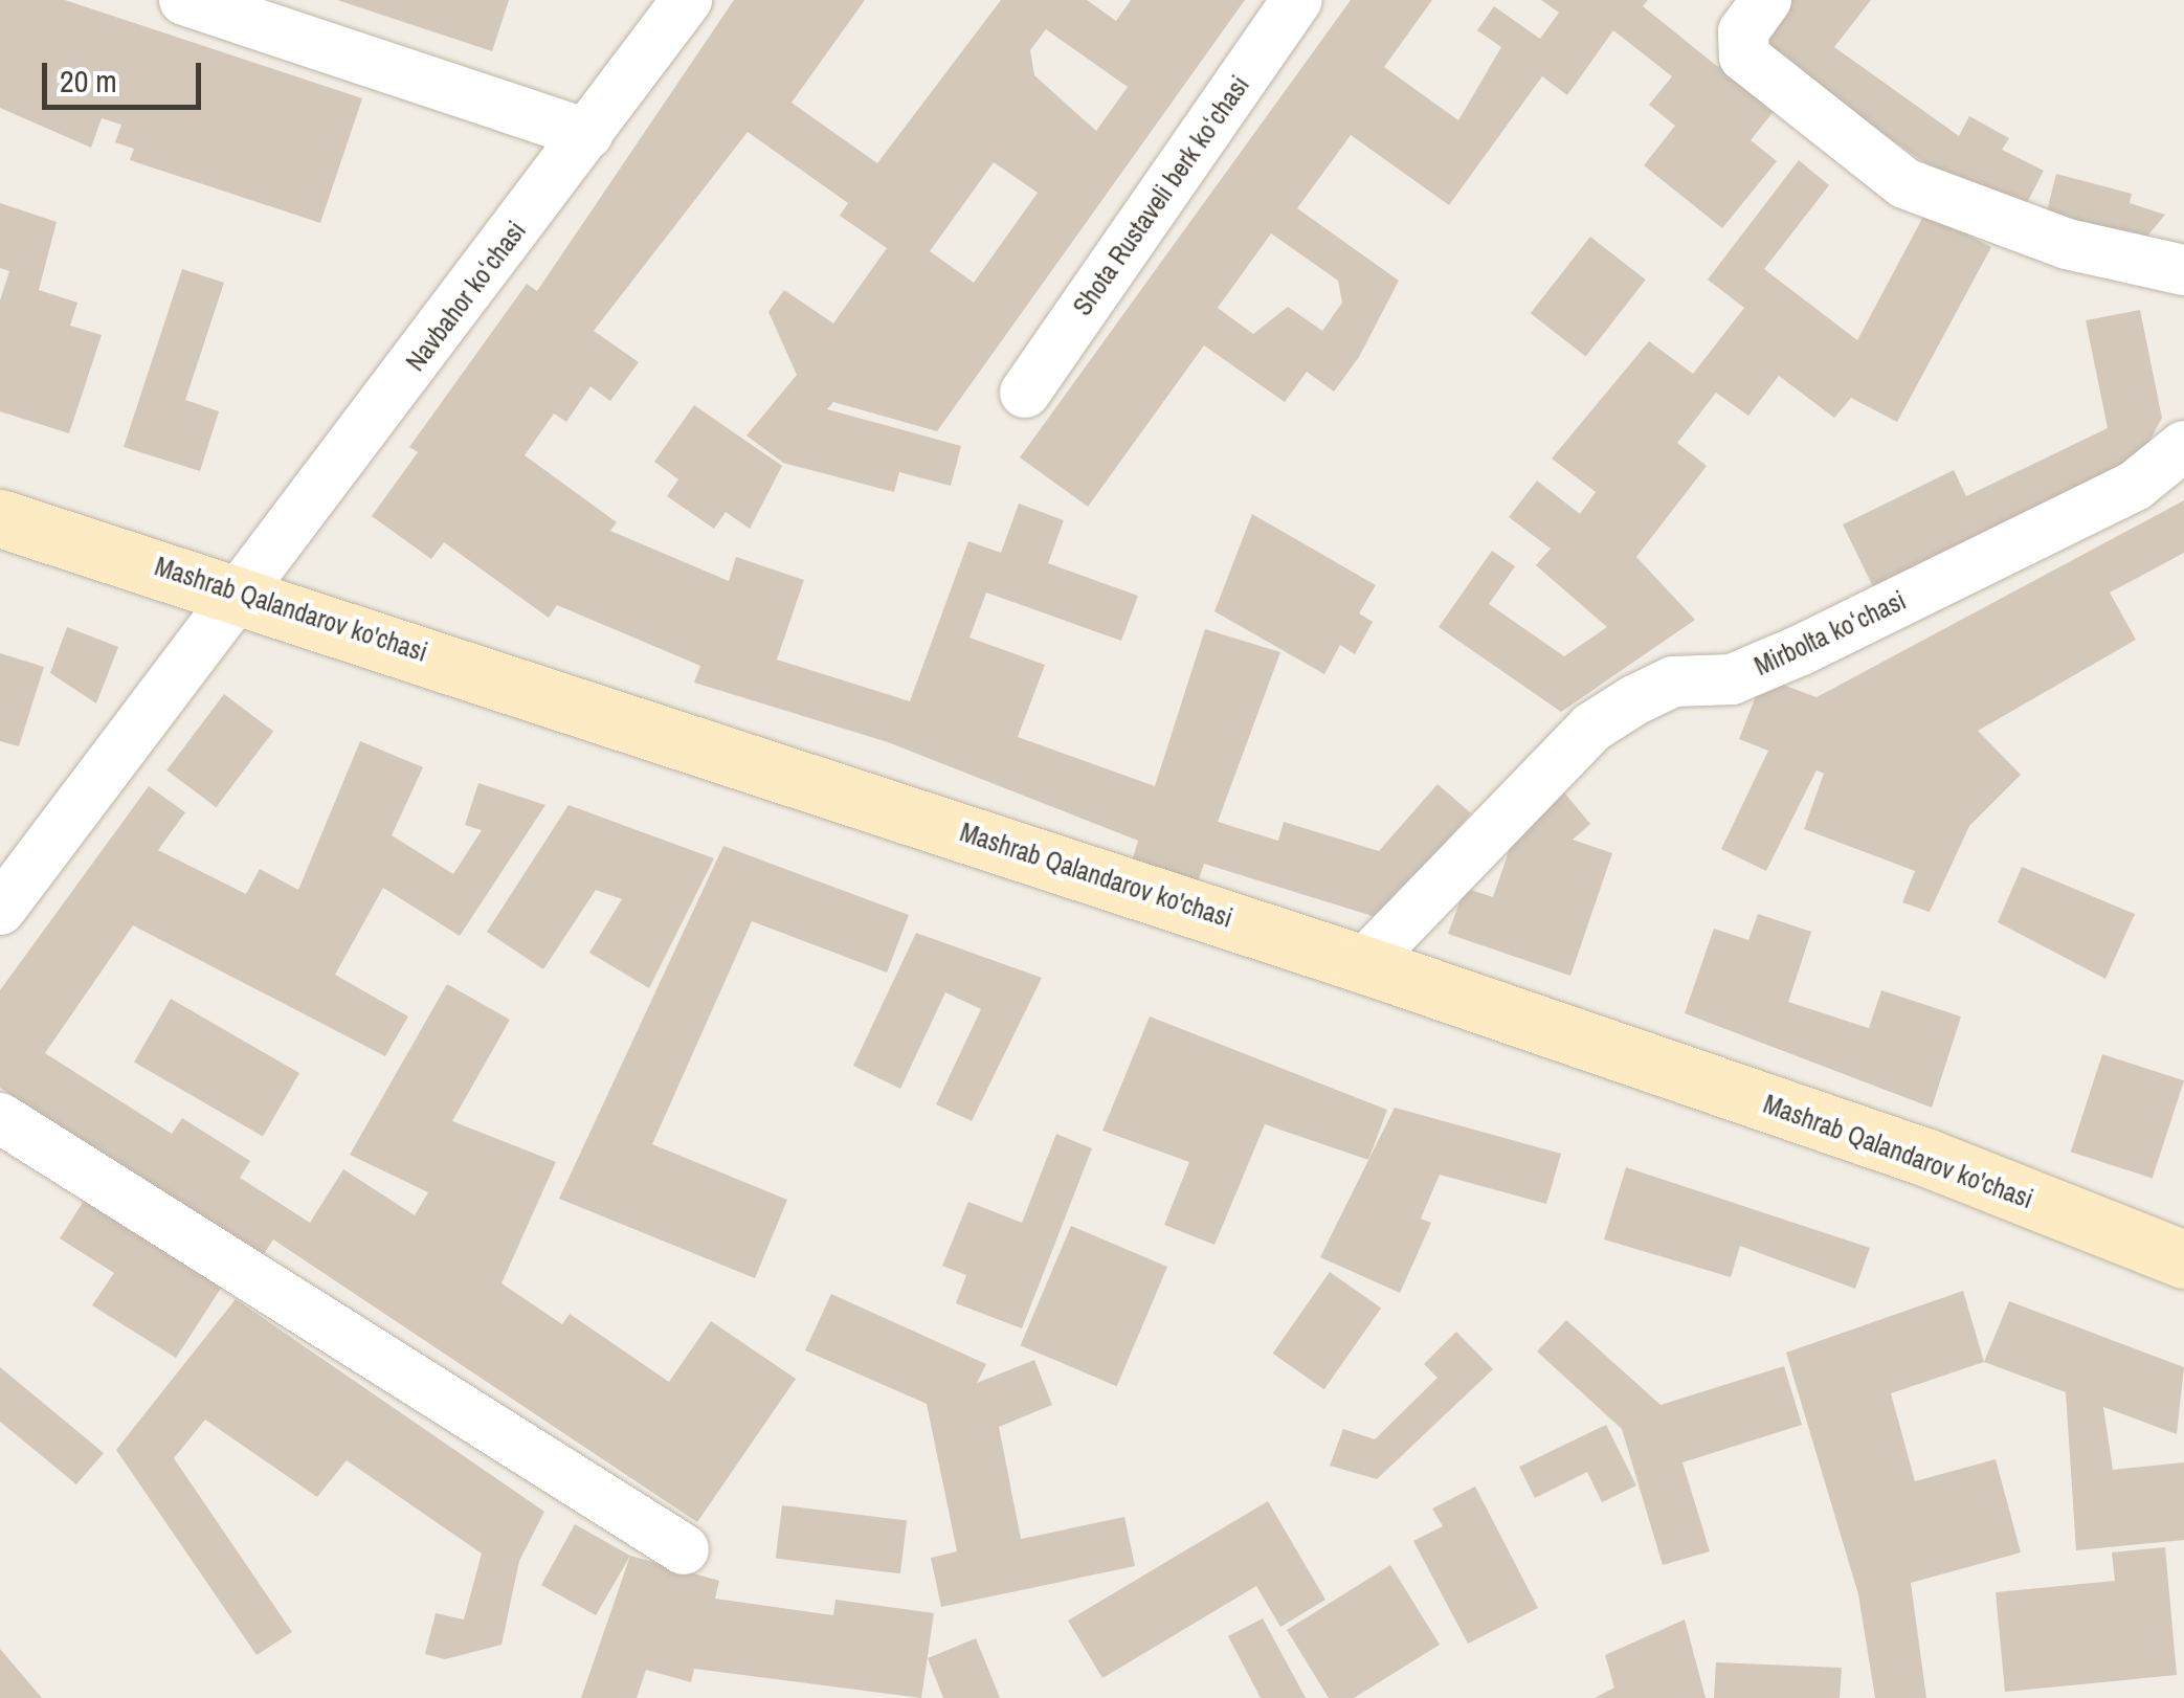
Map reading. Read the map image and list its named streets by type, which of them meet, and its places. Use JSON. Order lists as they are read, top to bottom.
{
  "streets": {
    "main road": ["Mashrab Qalandarov ko'chasi"],
    "street": ["Shota Rustaveli berk koʻchasi", "Navbahor koʻchasi", "Mirbolta koʻchasi"]
  },
  "crossings": [
    ["Navbahor koʻchasi", "Mashrab Qalandarov ko'chasi"],
    ["Mashrab Qalandarov ko'chasi", "Mirbolta koʻchasi"]
  ],
  "scale_bar": "20 m"
}
